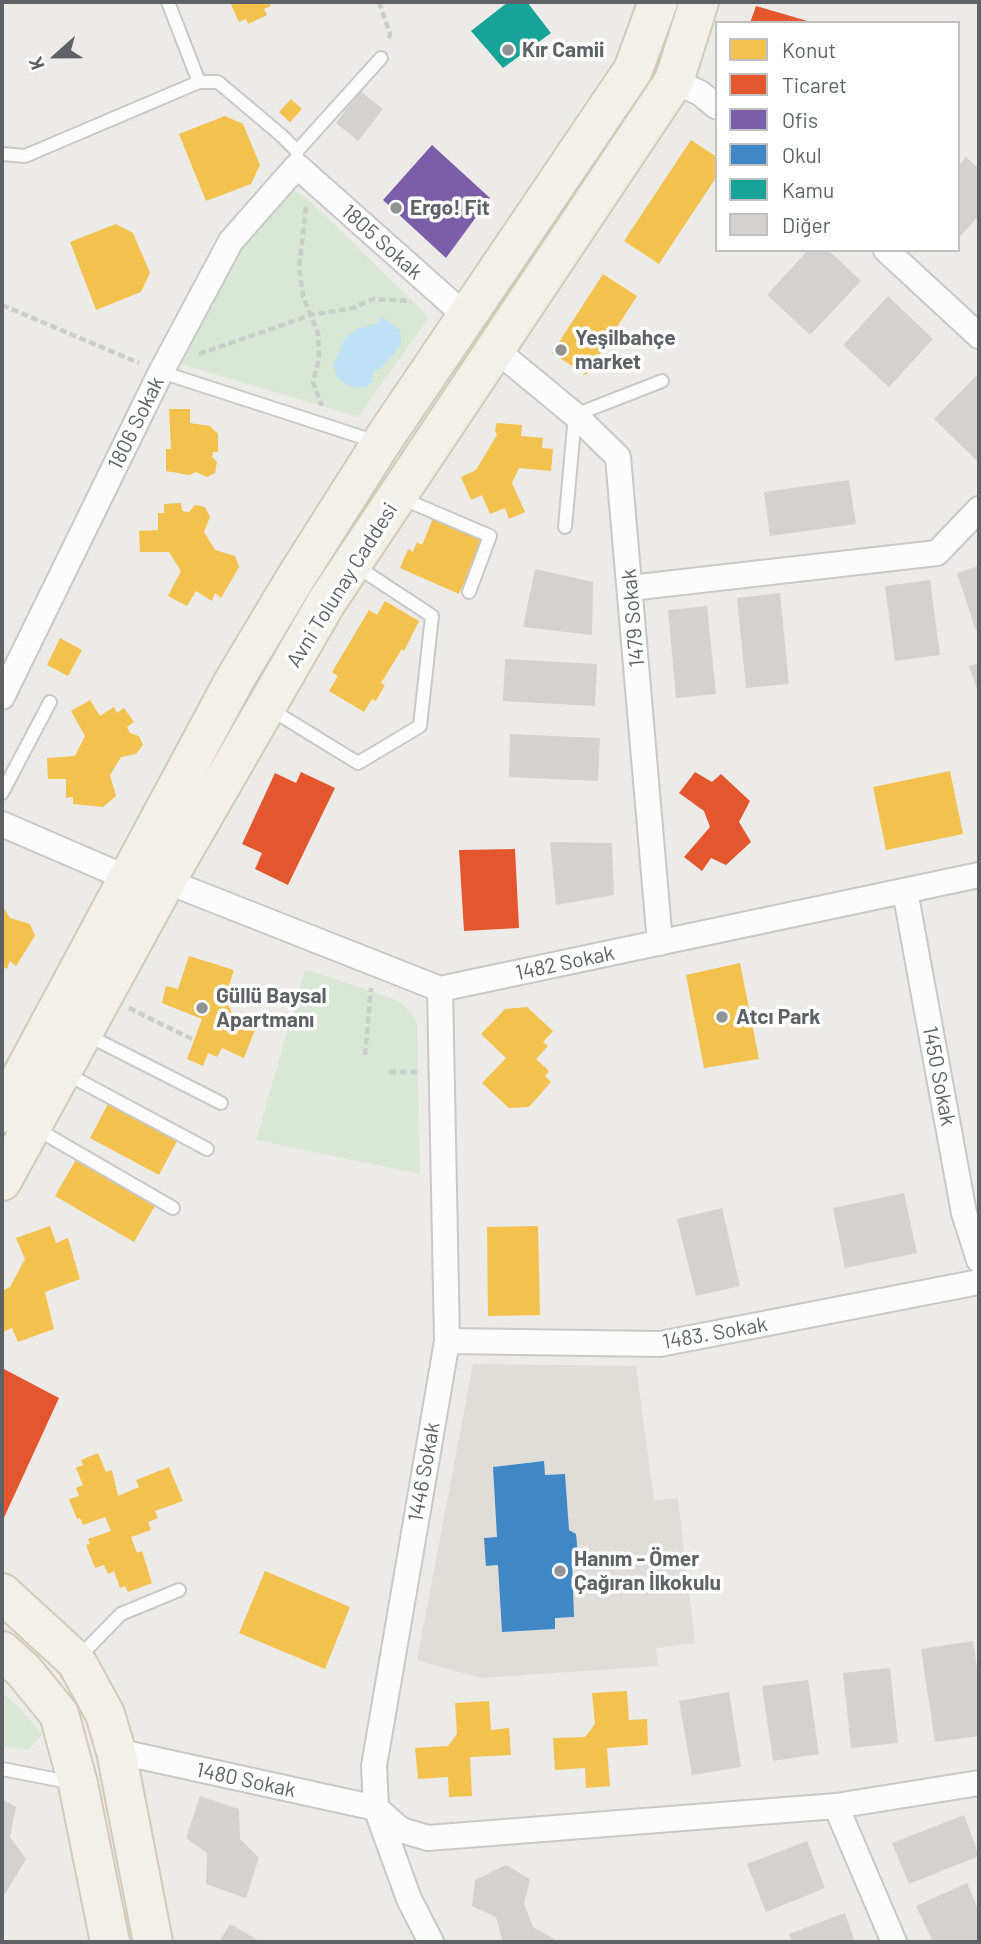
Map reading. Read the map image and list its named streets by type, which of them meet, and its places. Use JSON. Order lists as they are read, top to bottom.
{
  "streets": {
    "main road": ["Avni Tolunay Caddesi"],
    "street": [
      "1805 Sokak",
      "1806 Sokak",
      "1479 Sokak",
      "1482 Sokak",
      "1450 Sokak",
      "1483. Sokak",
      "1446 Sokak",
      "1480 Sokak"
    ]
  },
  "crossings": [
    ["1805 Sokak", "1806 Sokak"],
    ["1805 Sokak", "Avni Tolunay Caddesi"],
    ["Avni Tolunay Caddesi", "1479 Sokak"],
    ["1479 Sokak", "1482 Sokak"],
    ["1482 Sokak", "1450 Sokak"],
    ["1482 Sokak", "1446 Sokak"],
    ["1483. Sokak", "1446 Sokak"],
    ["1446 Sokak", "1480 Sokak"]
  ],
  "places": [
    "Kır Camii",
    "Ergo! Fit",
    "Yeşilbahçe market",
    "Güllü Baysal Apartmanı",
    "Atcı Park",
    "Hanım - Ömer Çağıran İlkokulu"
  ],
  "legend": [
    "Konut",
    "Ticaret",
    "Ofis",
    "Okul",
    "Kamu",
    "Diğer"
  ],
  "north": "left"
}
